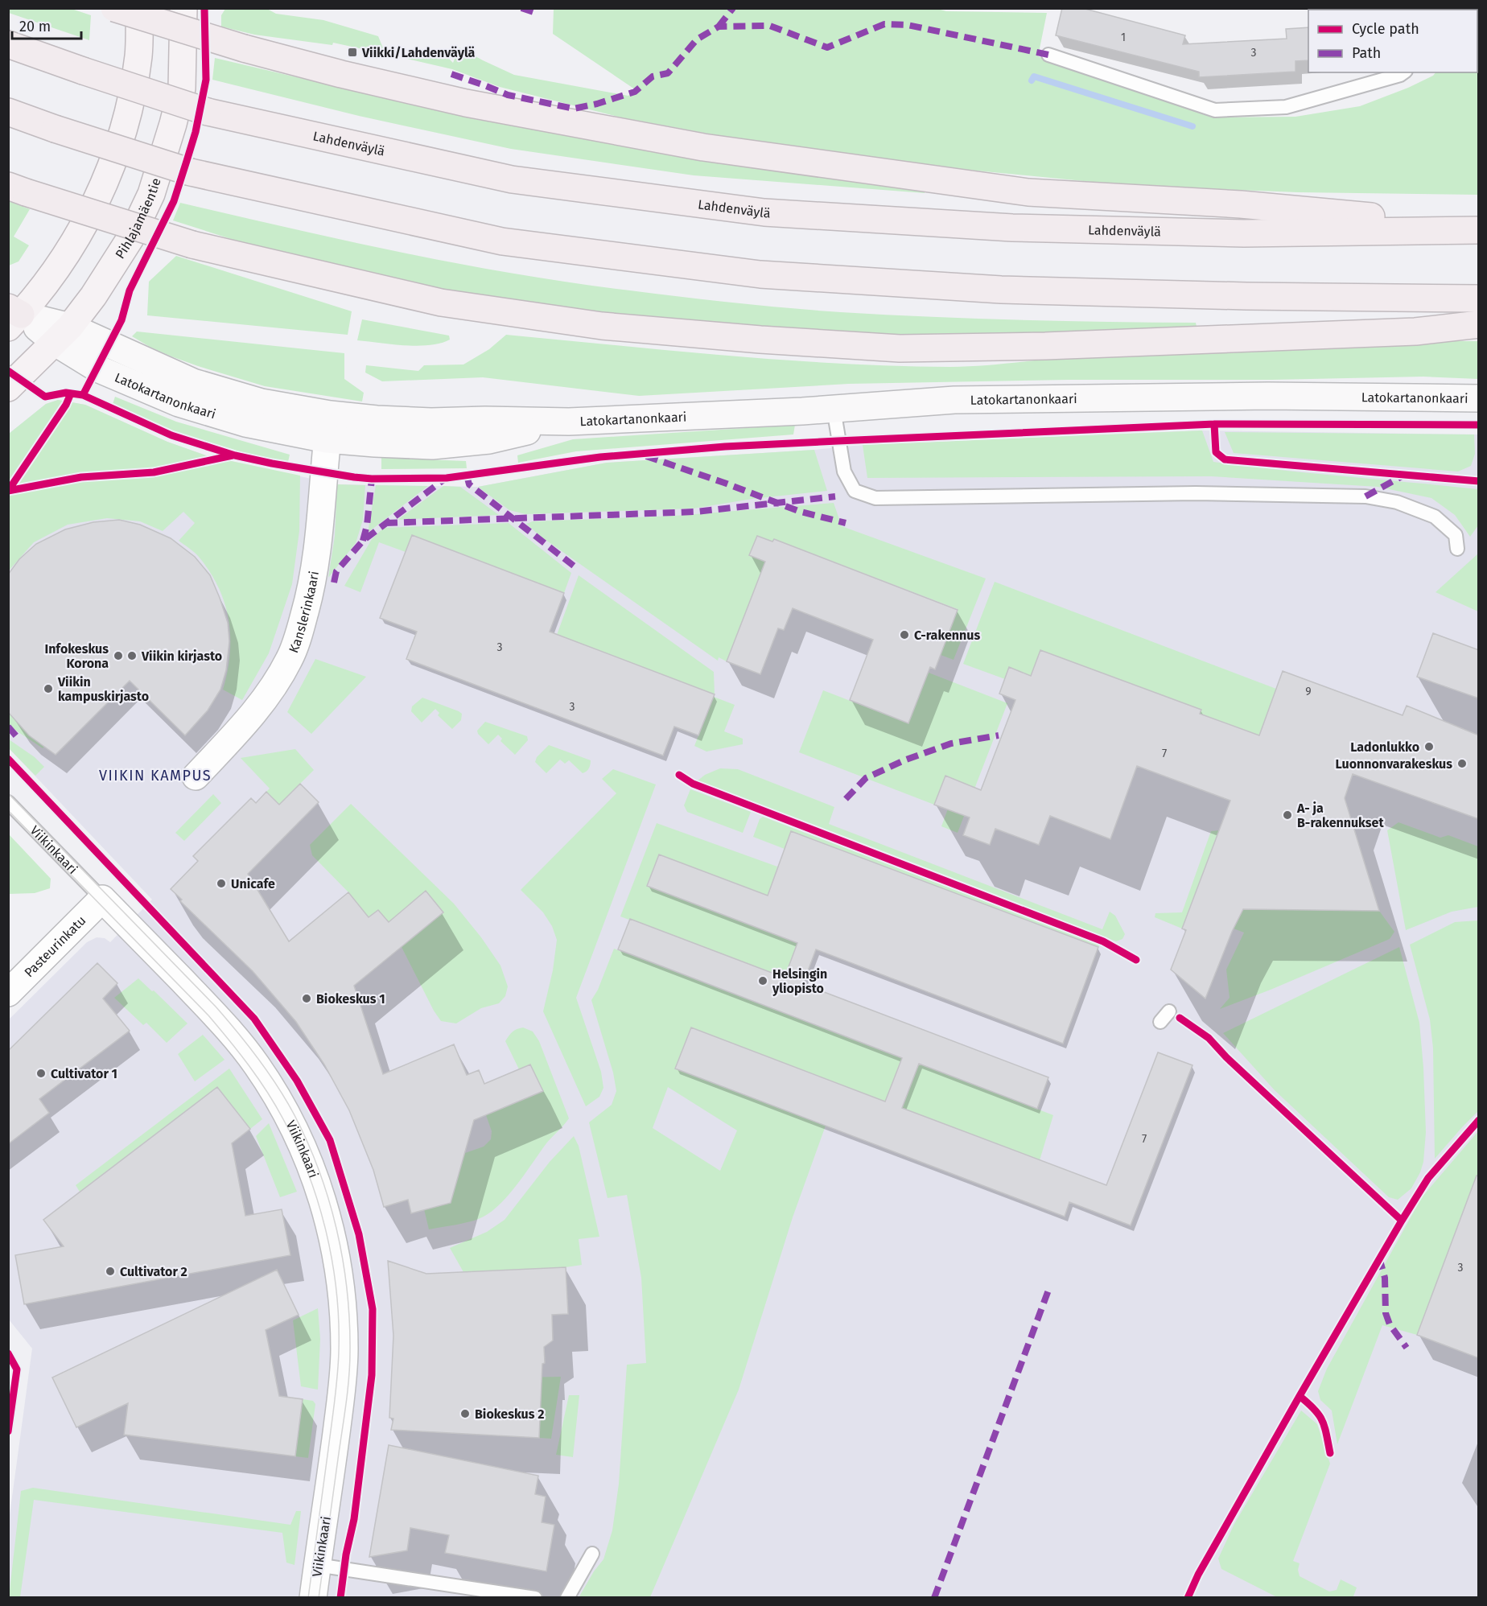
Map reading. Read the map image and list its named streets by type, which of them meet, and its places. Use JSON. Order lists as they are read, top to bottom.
{
  "streets": {
    "highway": ["Lahdenväylä"],
    "main road": ["Pihlajamäentie"],
    "street": [
      "Latokartanonkaari",
      "Kanslerinkaari",
      "Viikinkaari",
      "Pasteurinkatu"
    ]
  },
  "crossings": [
    ["Pihlajamäentie", "Latokartanonkaari"],
    ["Latokartanonkaari", "Kanslerinkaari"],
    ["Viikinkaari", "Pasteurinkatu"]
  ],
  "districts": ["VIIKIN KAMPUS"],
  "places": {
    "transit": ["Viikki/Lahdenväylä"],
    "other": [
      "C-rakennus",
      "Infokeskus Korona",
      "Viikin kirjasto",
      "Viikin kampuskirjasto",
      "Ladonlukko",
      "Luonnonvarakeskus",
      "A- ja B-rakennukset",
      "Unicafe",
      "Helsingin yliopisto",
      "Biokeskus 1",
      "Cultivator 1",
      "Cultivator 2",
      "Biokeskus 2"
    ]
  },
  "house_numbers": [
    "1",
    "3",
    "3",
    "9",
    "3",
    "7",
    "7",
    "3"
  ],
  "legend": ["Cycle path", "Path"],
  "scale_bar": "20 m"
}
